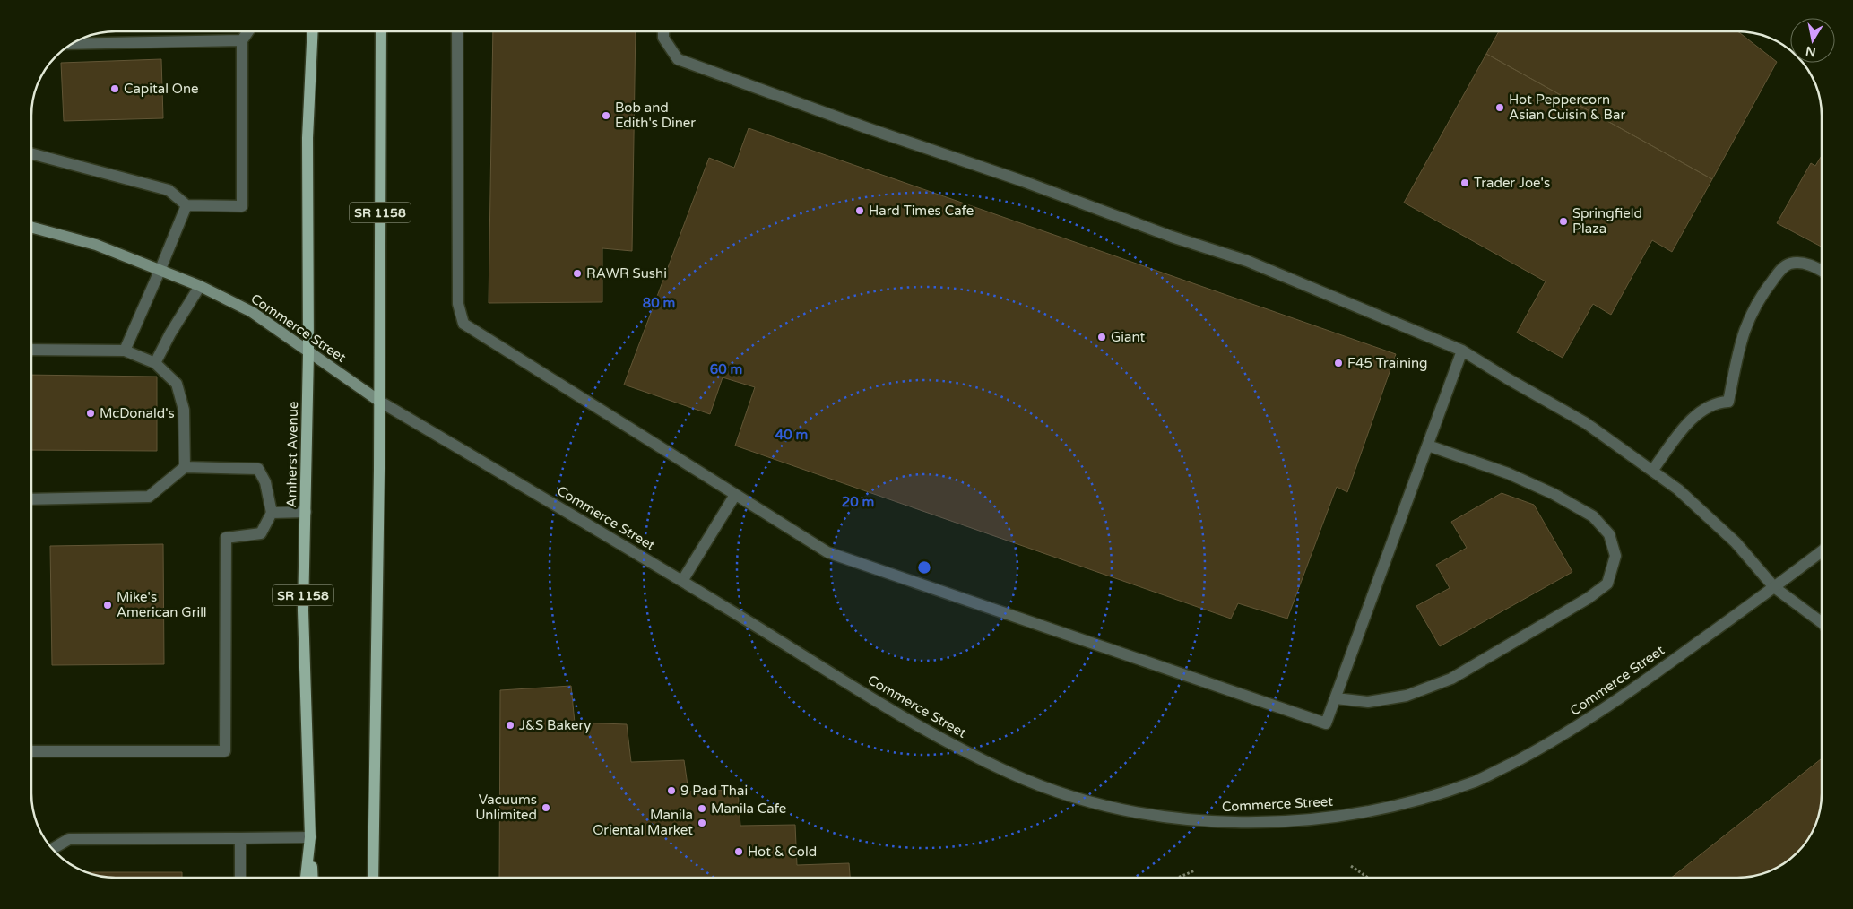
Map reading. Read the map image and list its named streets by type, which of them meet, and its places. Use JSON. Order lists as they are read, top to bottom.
{
  "streets": {
    "main road": ["SR 1158", "Commerce Street", "Amherst Avenue"]
  },
  "crossings": [
    ["SR 1158", "Commerce Street"],
    ["Commerce Street", "Amherst Avenue"]
  ],
  "places": [
    "Capital One",
    "Hot Peppercorn Asian Cuisin & Bar",
    "Bob and Edith's Diner",
    "Trader Joe's",
    "Hard Times Cafe",
    "Springfield Plaza",
    "RAWR Sushi",
    "Giant",
    "F45 Training",
    "McDonald's",
    "Mike's American Grill",
    "J&S Bakery",
    "9 Pad Thai",
    "Vacuums Unlimited",
    "Manila Cafe",
    "Manila Oriental Market",
    "Hot & Cold"
  ],
  "north": "bottom",
  "rings": [
    "80 m",
    "60 m",
    "40 m",
    "20 m"
  ]
}
